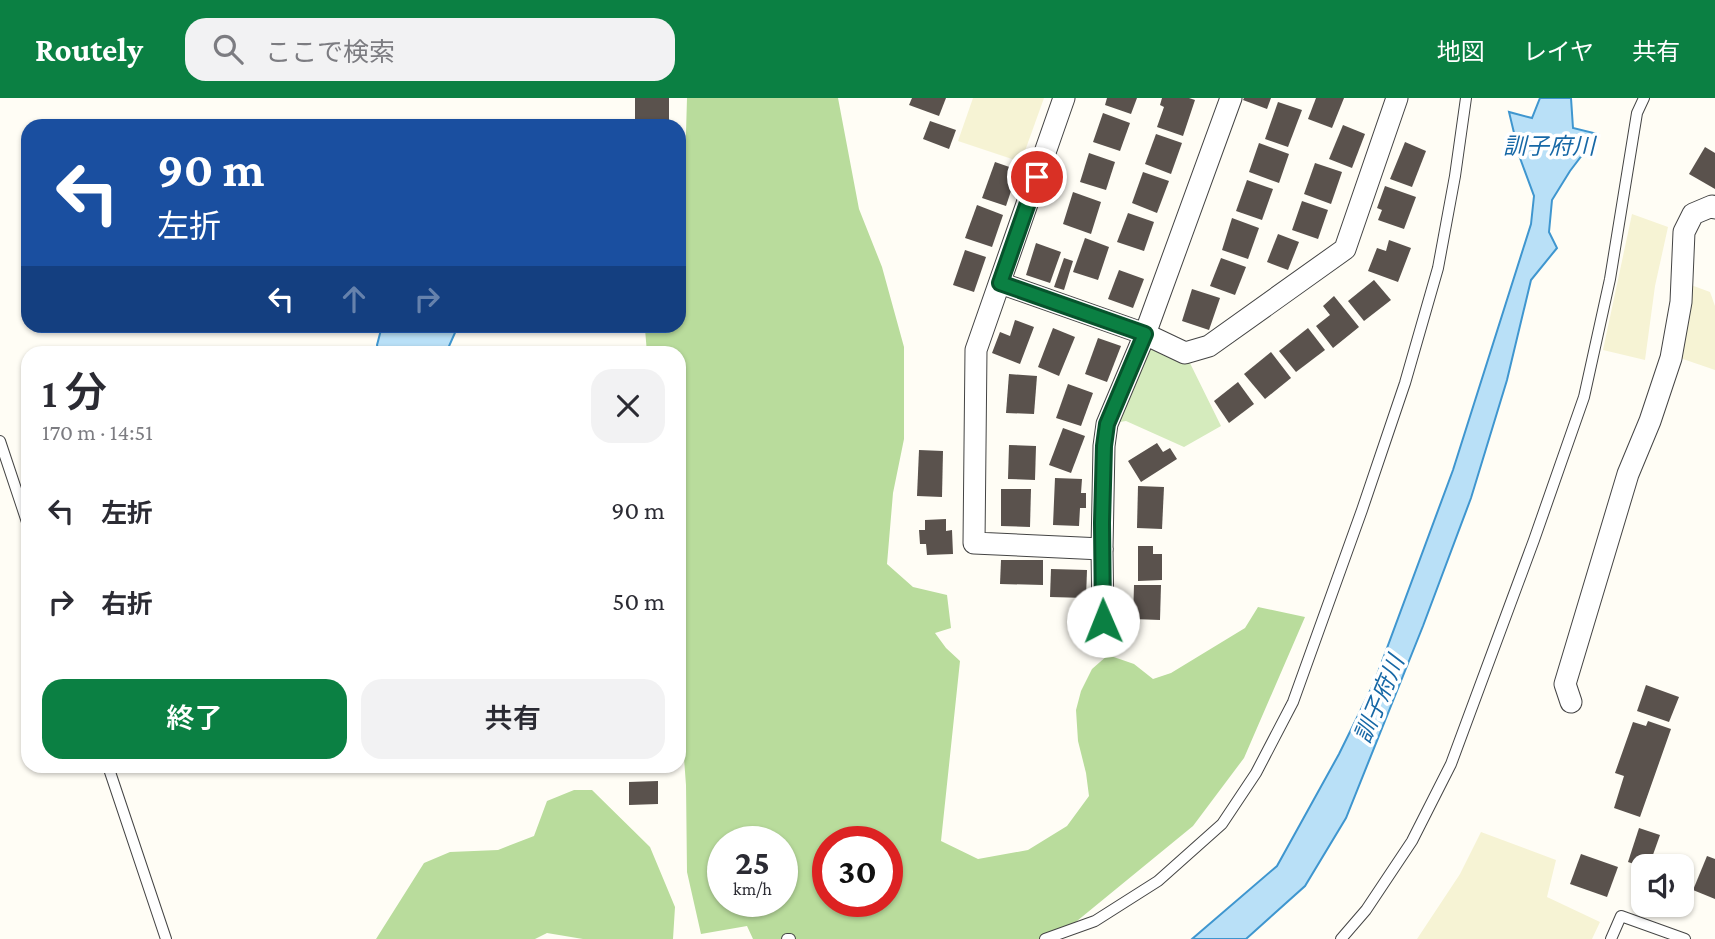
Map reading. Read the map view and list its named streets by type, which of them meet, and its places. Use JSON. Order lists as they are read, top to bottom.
{
  "water": ["訓子府川"],
  "page": {
    "header": "Routely",
    "search": "ここで検索",
    "nav": ["地図", "レイヤ", "共有"],
    "turn": ["90 m", "左折"],
    "heading": ["1 分", "170 m · 14:51"],
    "list": [
      {
        "name": "左折",
        "value": "90 m"
      },
      {
        "name": "右折",
        "value": "50 m"
      }
    ],
    "buttons": ["終了", "共有"],
    "speed": "25 km/h",
    "limit": "30"
  }
}
